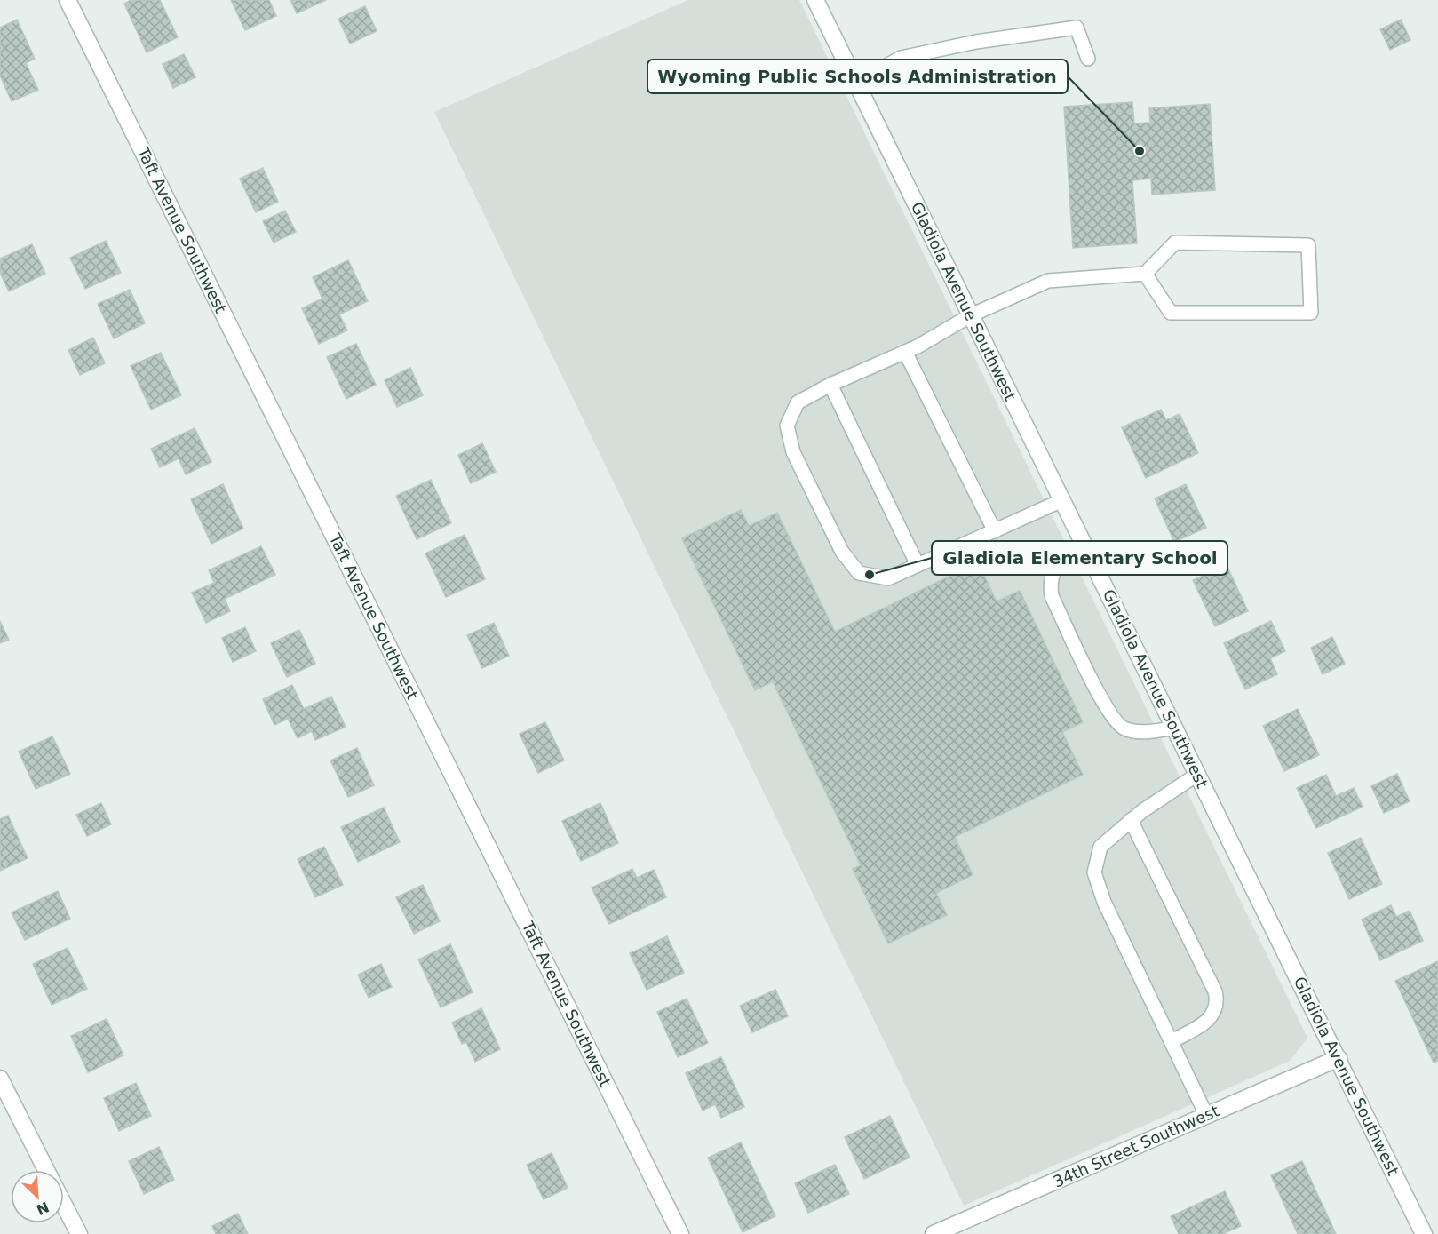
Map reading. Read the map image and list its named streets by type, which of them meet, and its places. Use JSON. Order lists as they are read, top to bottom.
{
  "streets": {
    "street": ["Taft Avenue Southwest", "Gladiola Avenue Southwest", "34th Street Southwest"]
  },
  "crossings": [
    ["Gladiola Avenue Southwest", "34th Street Southwest"]
  ],
  "places": ["Wyoming Public Schools Administration", "Gladiola Elementary School"],
  "north": "bottom right"
}
